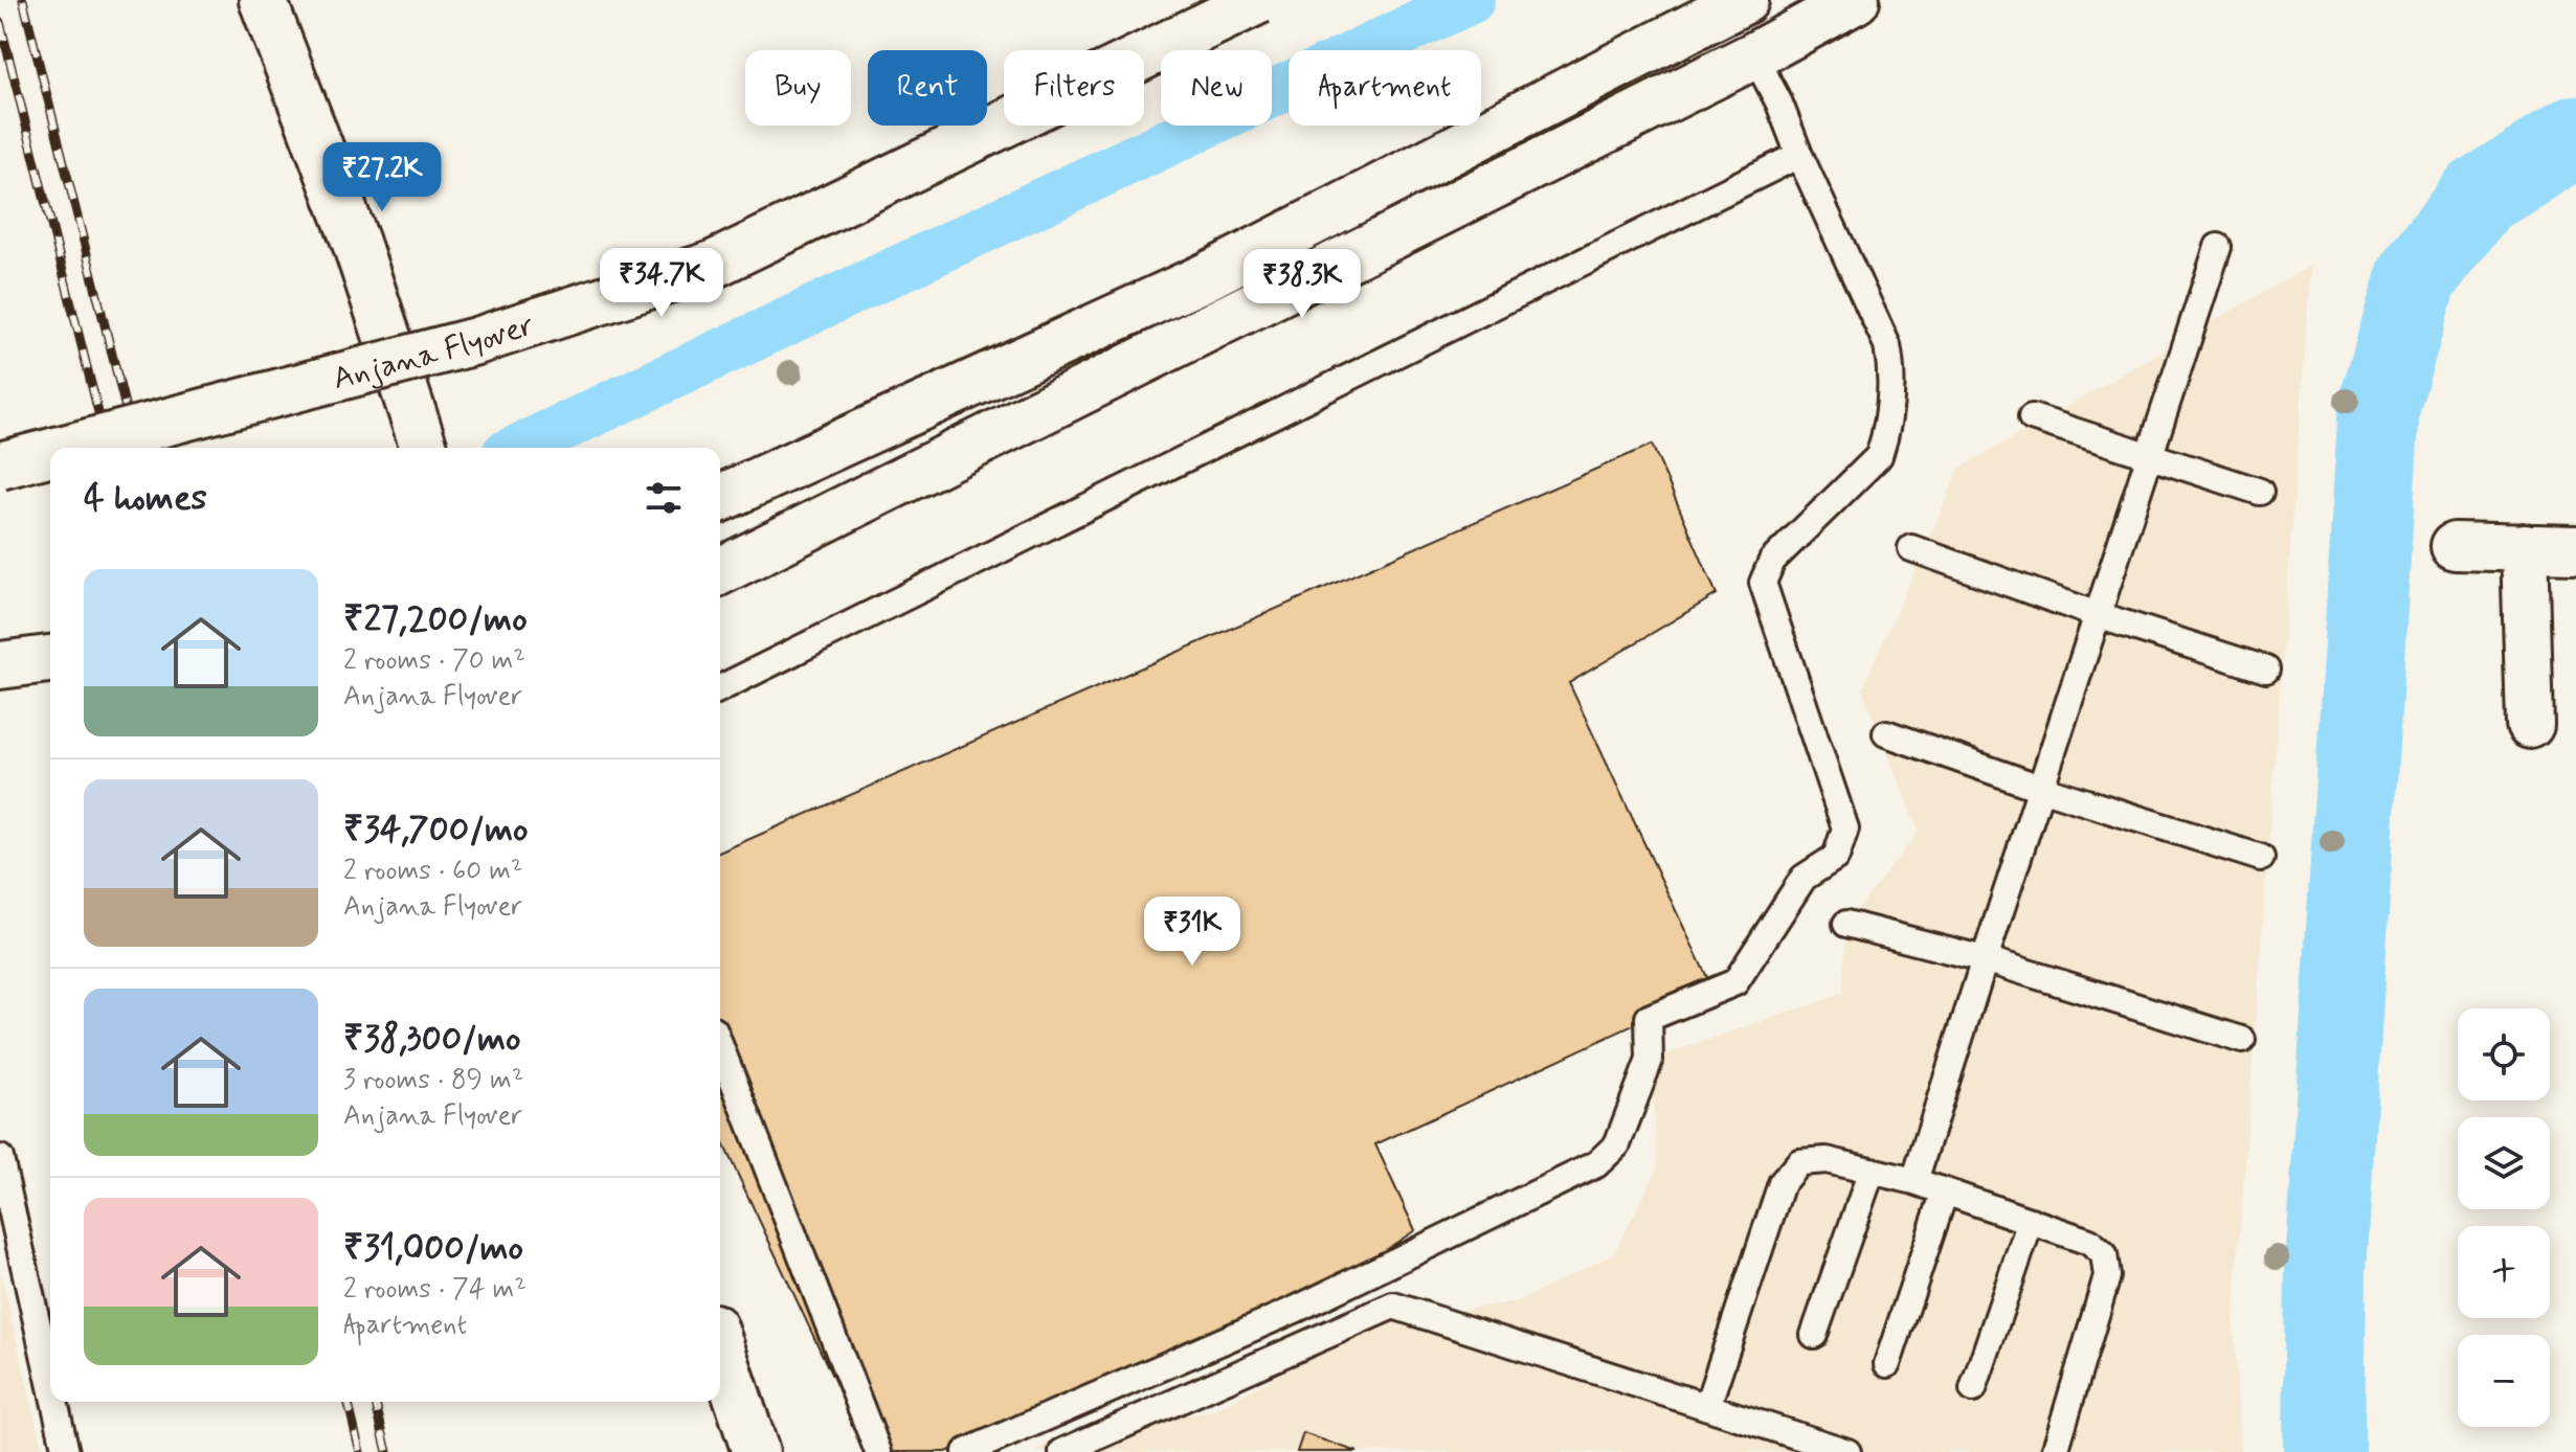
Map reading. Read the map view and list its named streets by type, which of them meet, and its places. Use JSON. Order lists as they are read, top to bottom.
{
  "streets": {
    "main road": ["Anjana Flyover"]
  },
  "page": {
    "chip": [
      "Buy",
      "Rent",
      "Filters",
      "New",
      "Apartment"
    ],
    "price": [
      "₹27.2K",
      "₹34.7K",
      "₹38.3K",
      "₹31K"
    ],
    "heading": "4 homes",
    "list": [
      {
        "name": "₹27,200/mo",
        "note": "2 rooms · 70 m² · Anjana Flyover"
      },
      {
        "name": "₹34,700/mo",
        "note": "2 rooms · 60 m² · Anjana Flyover"
      },
      {
        "name": "₹38,300/mo",
        "note": "3 rooms · 89 m² · Anjana Flyover"
      },
      {
        "name": "₹31,000/mo",
        "note": "2 rooms · 74 m² · Apartment"
      }
    ],
    "map_buttons": ["+", "−"]
  }
}
